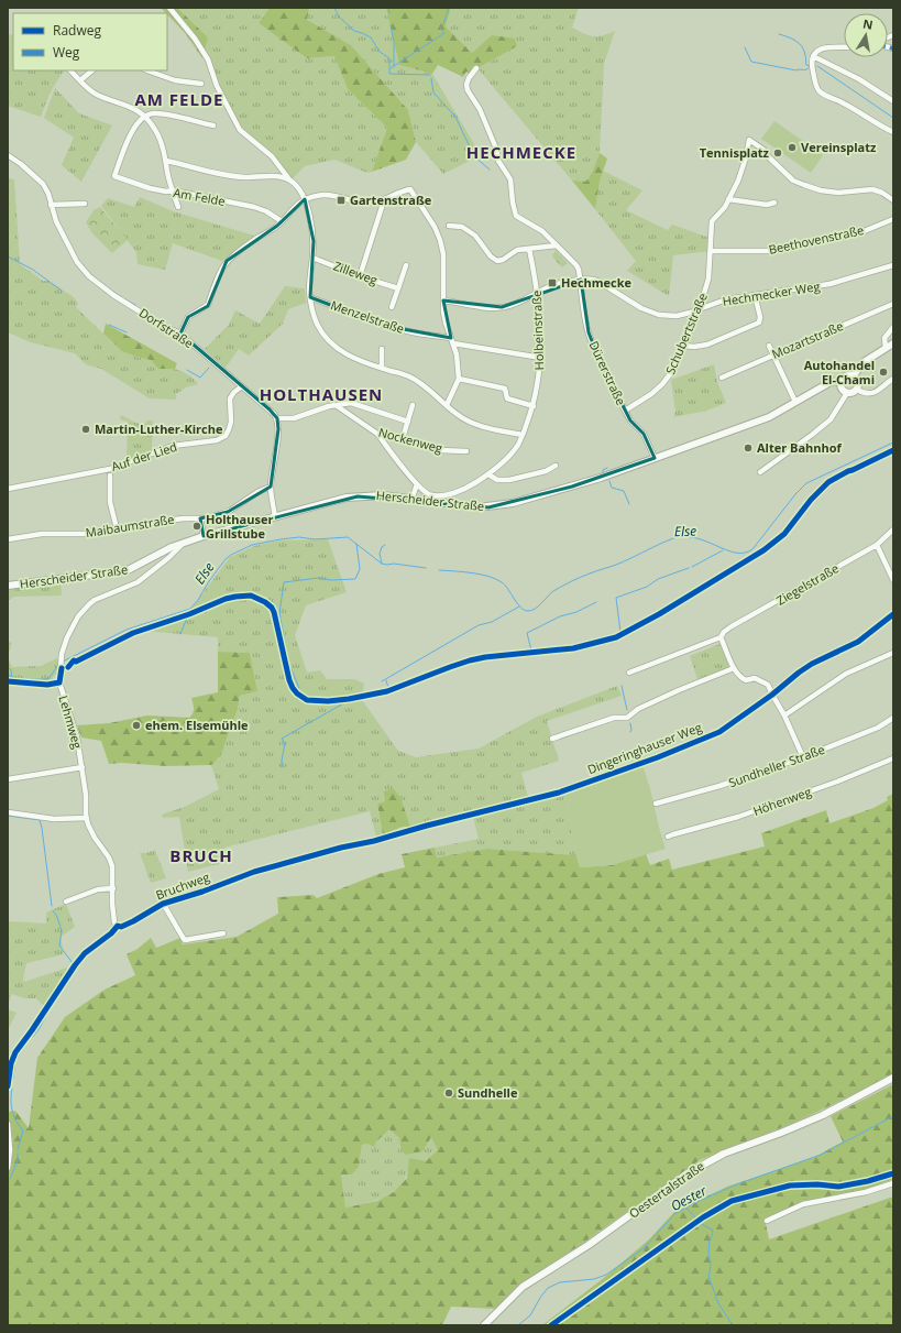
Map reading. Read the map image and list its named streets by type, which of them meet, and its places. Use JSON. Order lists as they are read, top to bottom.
{
  "streets": {
    "main road": ["Herscheider Straße", "Oestertalstraße"],
    "street": [
      "Am Felde",
      "Beethovenstraße",
      "Zilleweg",
      "Hechmecker Weg",
      "Menzelstraße",
      "Dorfstraße",
      "Holbeinstraße",
      "Schubertstraße",
      "Mozartstraße",
      "Dürerstraße",
      "Nockenweg",
      "Auf der Lied",
      "Maibaumstraße",
      "Ziegelstraße",
      "Lehmweg",
      "Dingeringhauser Weg",
      "Sundheller Straße",
      "Höhenweg",
      "Bruchweg"
    ]
  },
  "crossings": [
    ["Beethovenstraße", "Schubertstraße"],
    ["Hechmecker Weg", "Schubertstraße"],
    ["Hechmecker Weg", "Dürerstraße"],
    ["Menzelstraße", "Holbeinstraße"],
    ["Dorfstraße", "Auf der Lied"],
    ["Schubertstraße", "Dürerstraße"],
    ["Dürerstraße", "Herscheider Straße"],
    ["Herscheider Straße", "Lehmweg"],
    ["Lehmweg", "Bruchweg"],
    ["Dingeringhauser Weg", "Bruchweg"]
  ],
  "districts": [
    "AM FELDE",
    "HECHMECKE",
    "HOLTHAUSEN",
    "BRUCH"
  ],
  "water": ["Else", "Oester"],
  "places": {
    "other": [
      "Vereinsplatz",
      "Tennisplatz",
      "Autohandel El-Chami",
      "Martin-Luther-Kirche",
      "Alter Bahnhof",
      "Holthauser Grillstube",
      "ehem. Elsemühle",
      "Sundhelle"
    ],
    "transit": ["Gartenstraße", "Hechmecke"]
  },
  "legend": ["Radweg", "Weg"],
  "north": "top"
}
